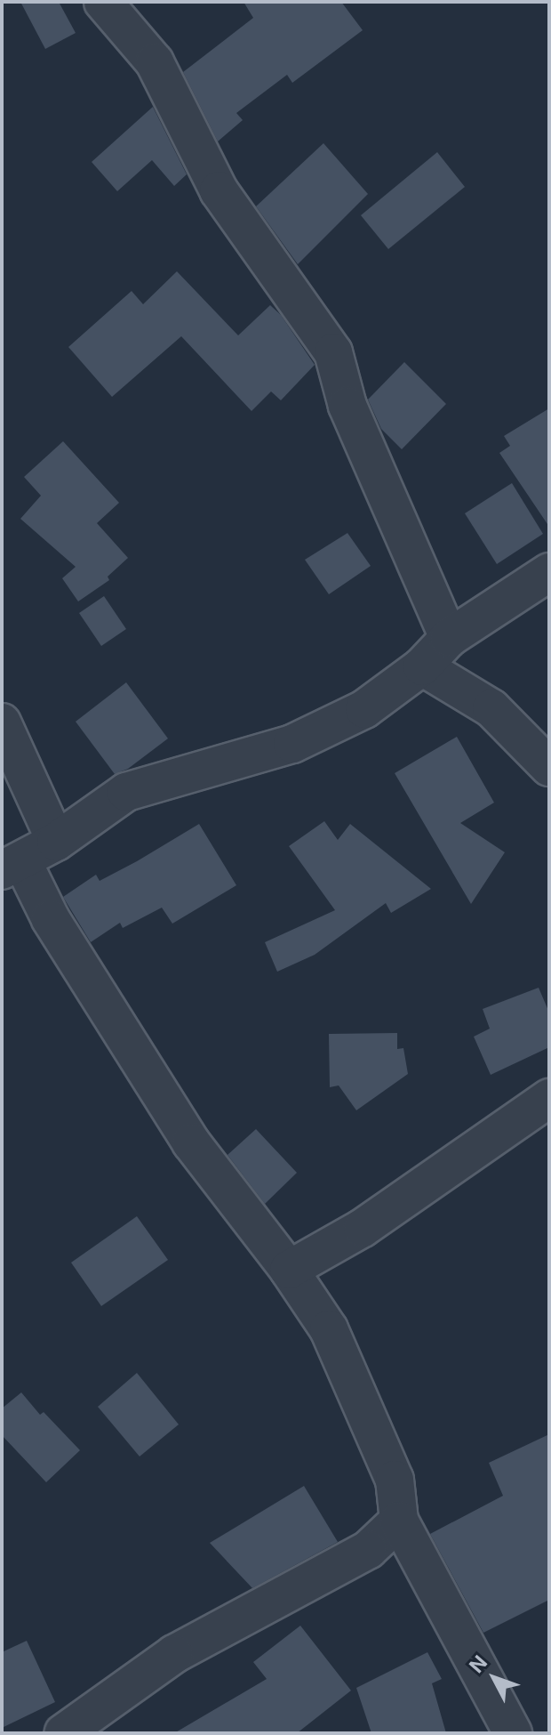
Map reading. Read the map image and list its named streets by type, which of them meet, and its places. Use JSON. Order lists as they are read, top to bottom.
{
  "north": "top left"
}
